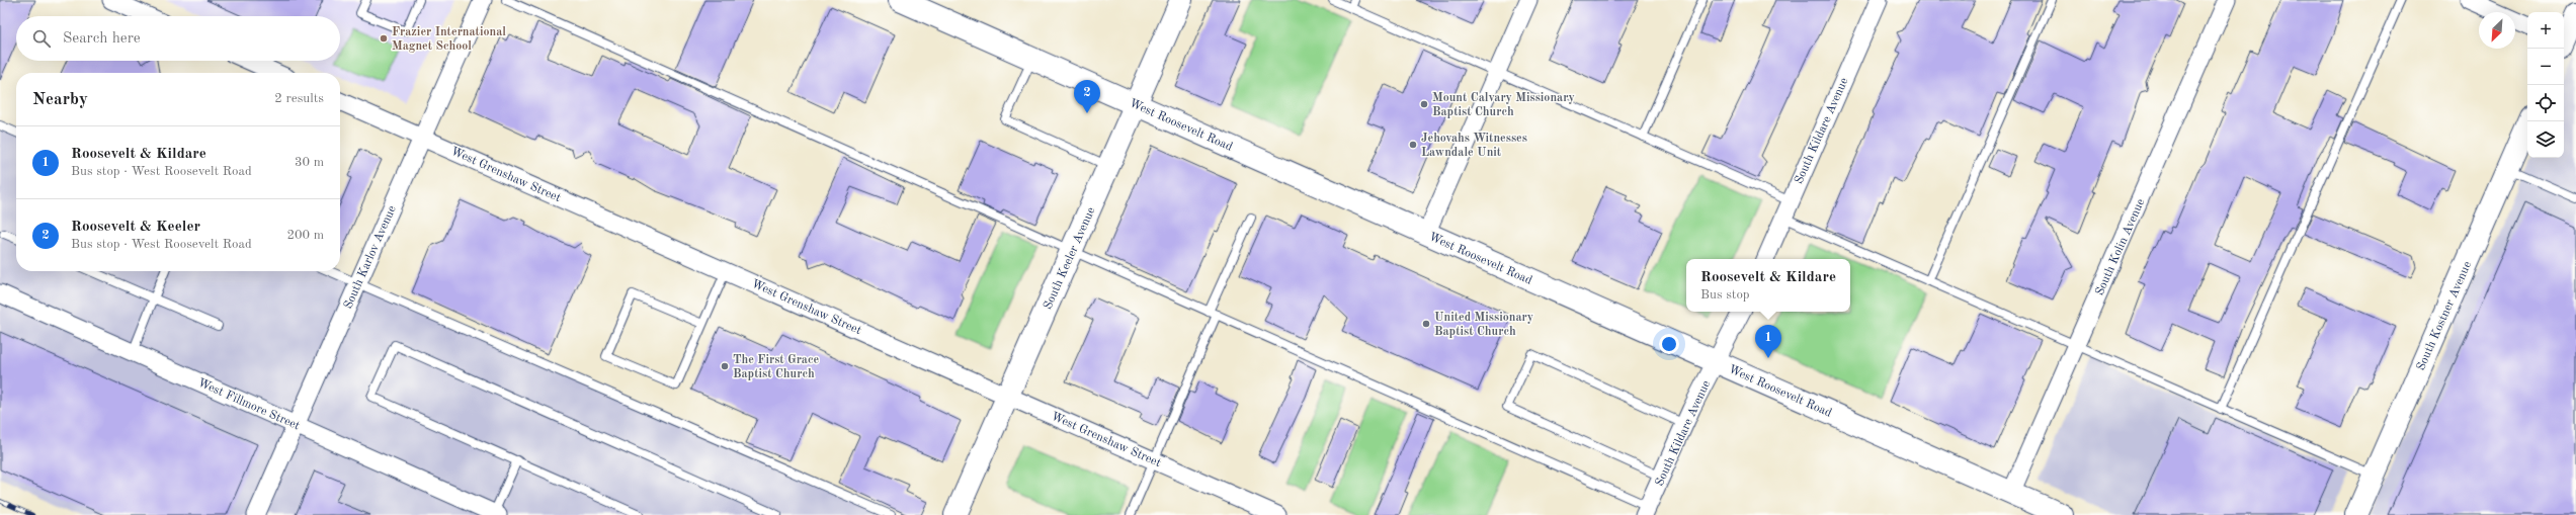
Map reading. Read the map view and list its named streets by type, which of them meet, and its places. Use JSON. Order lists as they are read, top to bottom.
{
  "streets": {
    "main road": ["West Roosevelt Road", "South Keeler Avenue", "South Kostner Avenue"],
    "street": [
      "South Kildare Avenue",
      "West Grenshaw Street",
      "South Kolin Avenue",
      "South Karlov Avenue",
      "West Fillmore Street"
    ]
  },
  "crossings": [
    ["West Roosevelt Road", "South Kildare Avenue"],
    ["West Roosevelt Road", "South Kolin Avenue"],
    ["West Roosevelt Road", "South Keeler Avenue"],
    ["West Grenshaw Street", "South Karlov Avenue"],
    ["West Grenshaw Street", "South Keeler Avenue"],
    ["South Karlov Avenue", "West Fillmore Street"]
  ],
  "places": [
    "Frazier International Magnet School",
    "Mount Calvary Missionary Baptist Church",
    "Jehovahs Witnesses Lawndale Unit",
    "United Missionary Baptist Church",
    "The First Grace Baptist Church"
  ],
  "north": "bottom left",
  "page": {
    "map_buttons": ["+", "−"],
    "search": "Search here",
    "heading": ["Nearby", "2 results"],
    "pins": ["2", "1"],
    "list": [
      {
        "mark": "1",
        "name": "Roosevelt & Kildare",
        "note": "Bus stop · West Roosevelt Road",
        "value": "30 m"
      },
      {
        "mark": "2",
        "name": "Roosevelt & Keeler",
        "note": "Bus stop · West Roosevelt Road",
        "value": "200 m"
      }
    ],
    "popup": ["Roosevelt & Kildare", "Bus stop"]
  }
}
